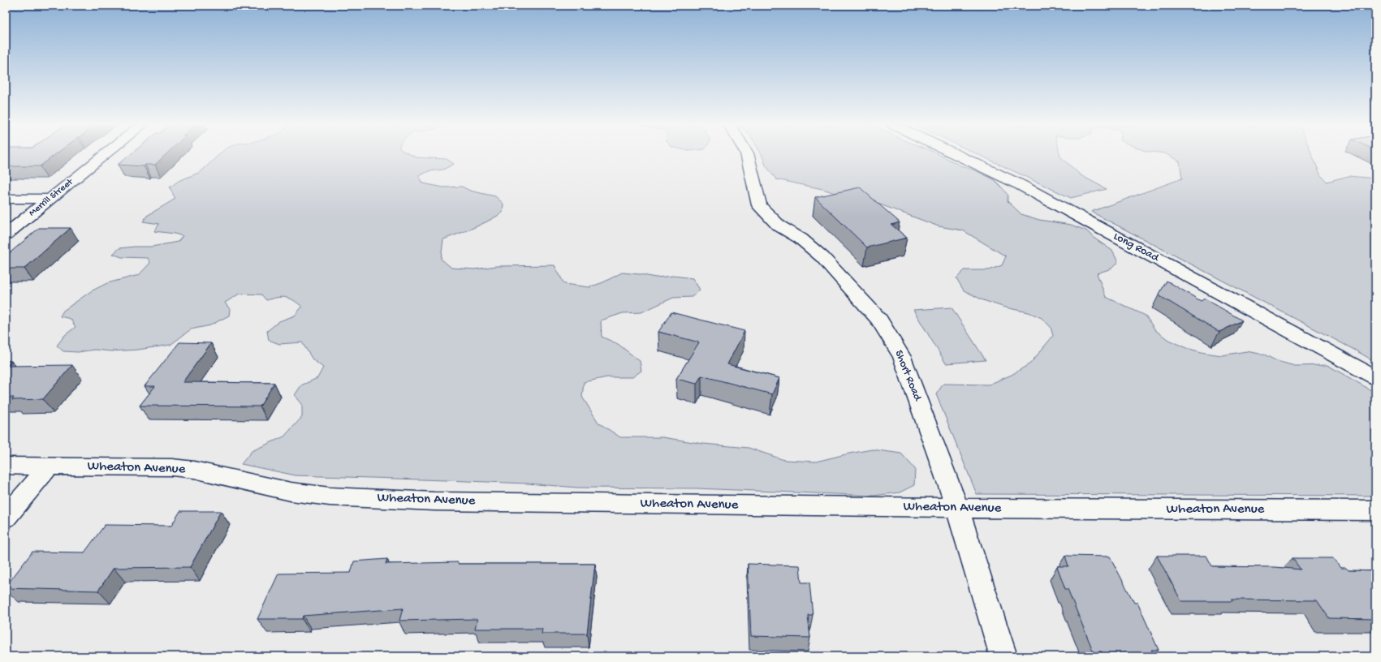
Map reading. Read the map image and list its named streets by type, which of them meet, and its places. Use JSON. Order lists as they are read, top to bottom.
{
  "streets": {
    "street": [
      "Merrill Street",
      "Long Road",
      "Short Road",
      "Wheaton Avenue"
    ]
  },
  "crossings": [
    ["Short Road", "Wheaton Avenue"]
  ]
}
